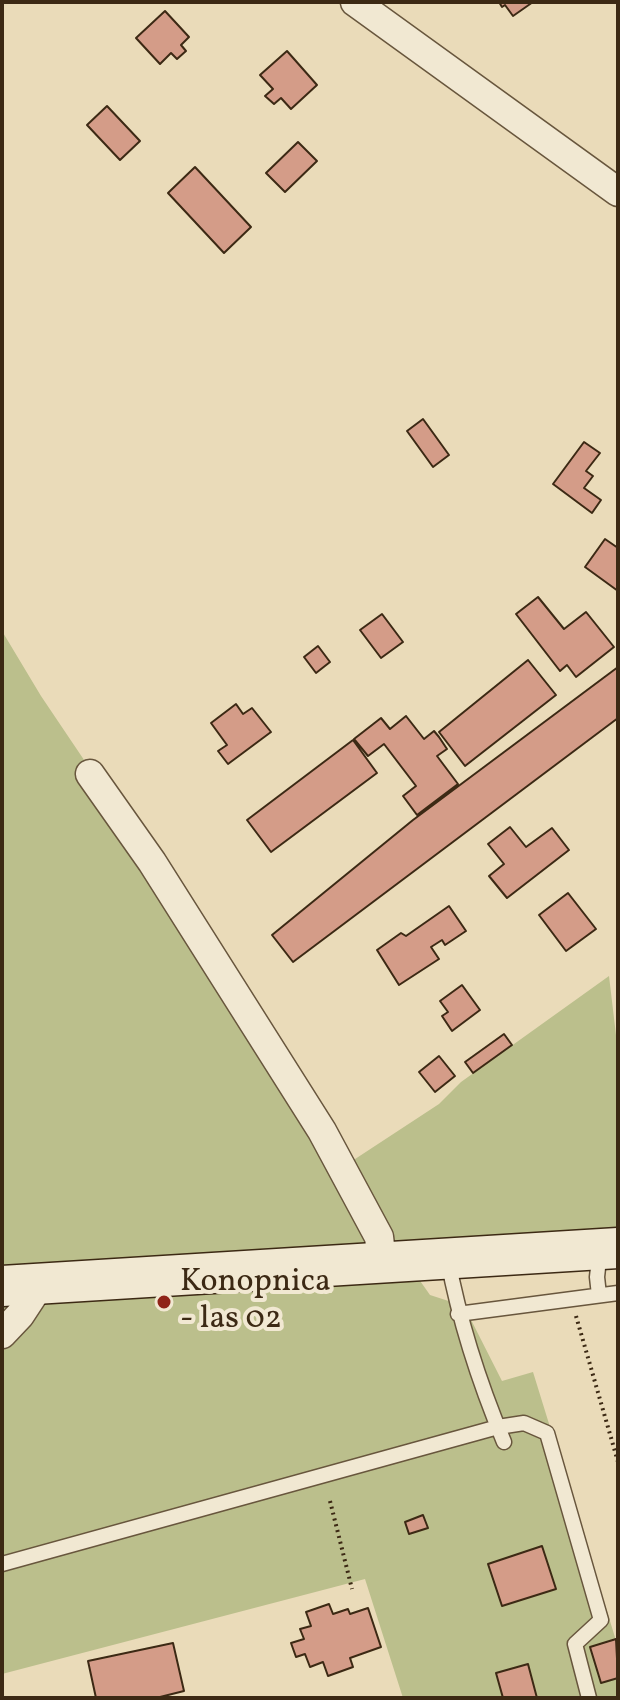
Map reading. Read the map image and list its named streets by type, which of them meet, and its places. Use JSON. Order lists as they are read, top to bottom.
{
  "places": ["Konopnica - las 02"]
}
